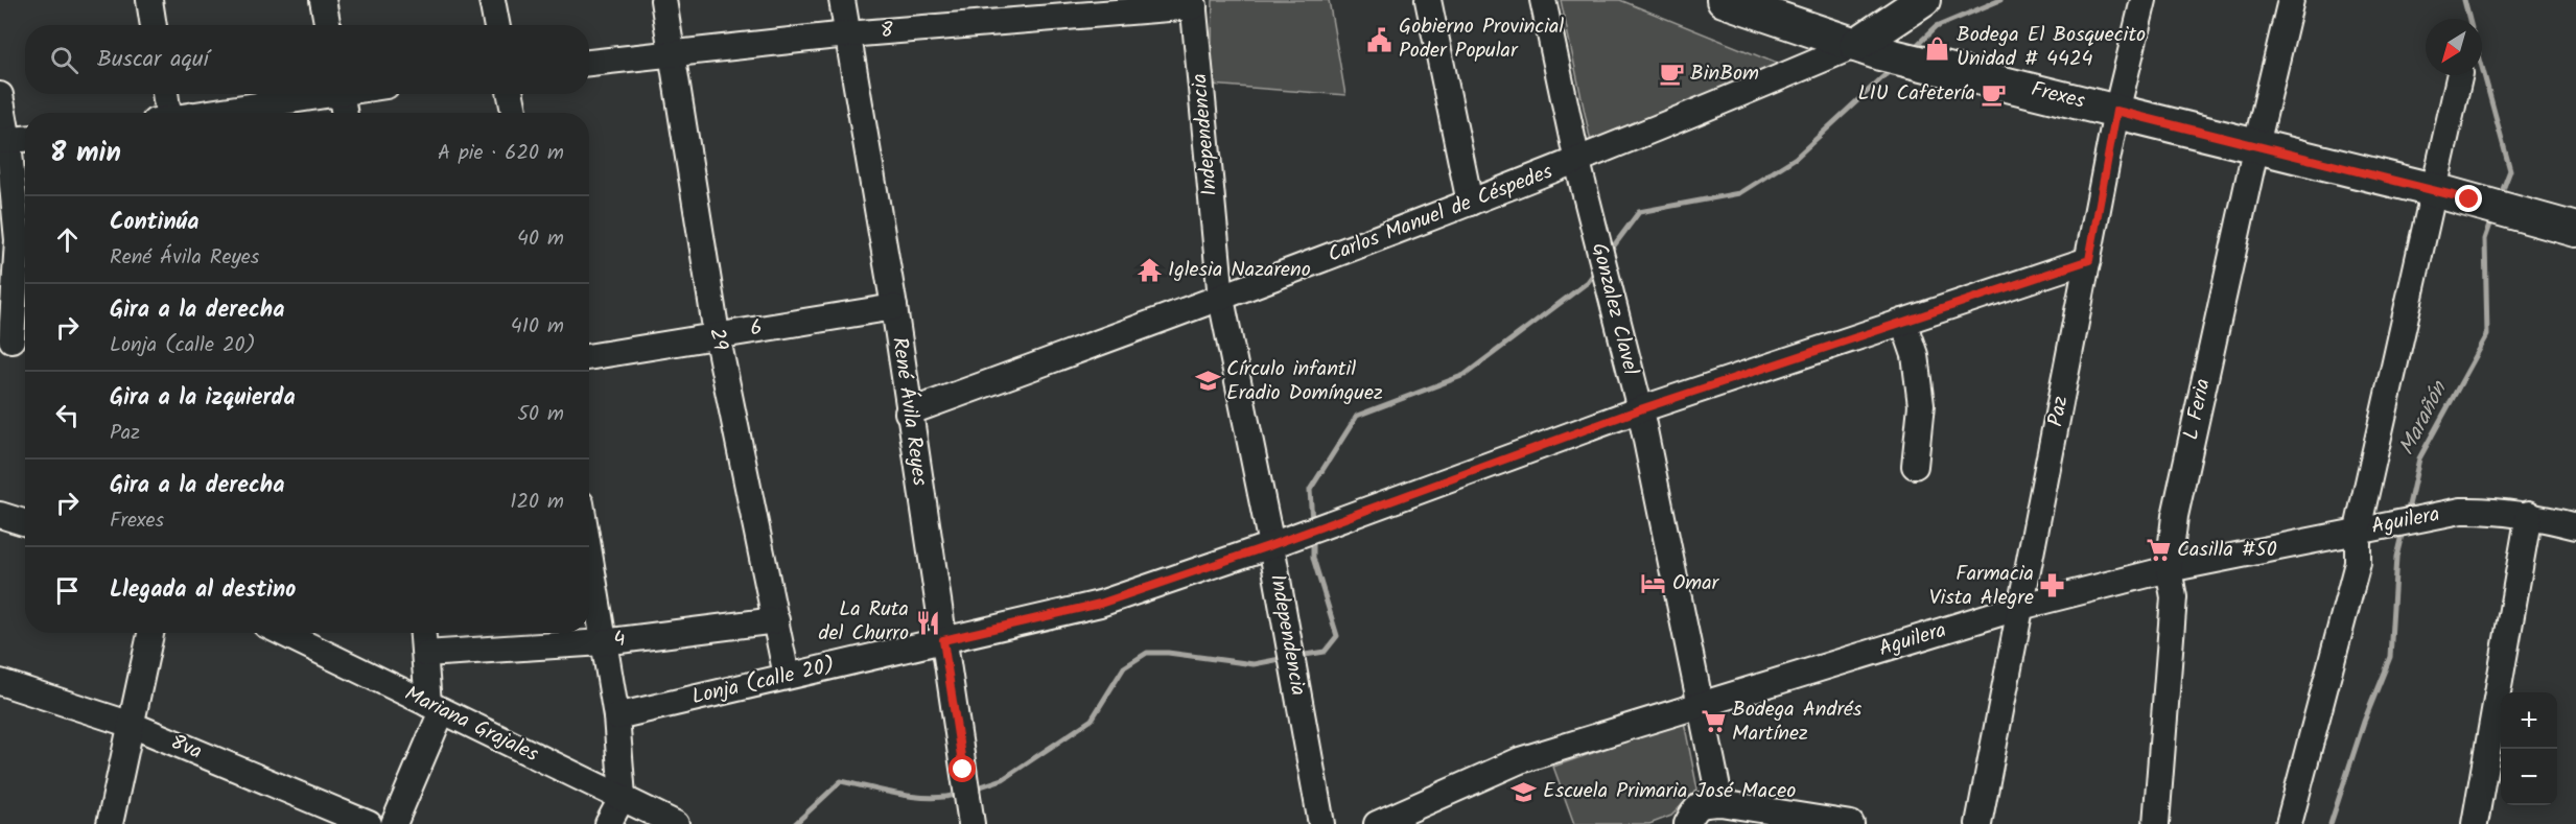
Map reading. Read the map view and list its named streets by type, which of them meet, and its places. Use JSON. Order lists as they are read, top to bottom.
{
  "streets": {
    "main road": ["Frexes", "Carlos Manuel de Céspedes"],
    "street": [
      "8",
      "Independencia",
      "Gonzalez Clavel",
      "6",
      "29",
      "L Feria",
      "René Ávila Reyes",
      "Paz",
      "Aguilera",
      "4",
      "Lonja (calle 20)",
      "Mariana Grajales",
      "8va"
    ]
  },
  "crossings": [
    ["8", "Independencia"],
    ["8", "29"],
    ["8", "René Ávila Reyes"],
    ["Frexes", "Carlos Manuel de Céspedes"],
    ["Frexes", "L Feria"],
    ["Frexes", "Paz"],
    ["Independencia", "Carlos Manuel de Céspedes"],
    ["Independencia", "Lonja (calle 20)"],
    ["Carlos Manuel de Céspedes", "Gonzalez Clavel"],
    ["Carlos Manuel de Céspedes", "René Ávila Reyes"],
    ["Gonzalez Clavel", "Aguilera"],
    ["Gonzalez Clavel", "Lonja (calle 20)"],
    ["6", "29"],
    ["6", "René Ávila Reyes"],
    ["29", "4"],
    ["29", "Lonja (calle 20)"],
    ["L Feria", "Aguilera"],
    ["René Ávila Reyes", "Lonja (calle 20)"],
    ["Paz", "Aguilera"],
    ["Paz", "Lonja (calle 20)"]
  ],
  "water": ["Marañón"],
  "places": {
    "public building": ["Gobierno Provincial Poder Popular"],
    "shop": ["Bodega El Bosquecito Unidad # 4424"],
    "cafe": ["BinBom", "LIU Cafetería"],
    "temple": ["Iglesia Nazareno"],
    "school or university": ["Círculo infantil Eradio Domínguez", "Escuela Primaria José Maceo"],
    "supermarket": ["Casilla #50", "Bodega Andrés Martínez"],
    "hotel": ["Omar"],
    "pharmacy": ["Farmacia Vista Alegre"],
    "restaurant": ["La Ruta del Churro"]
  },
  "north": "bottom left",
  "page": {
    "search": "Buscar aquí",
    "heading": ["8 min", "A pie · 620 m"],
    "list": [
      ["Continúa", "René Ávila Reyes", "40 m"],
      ["Gira a la derecha", "Lonja (calle 20)", "410 m"],
      ["Gira a la izquierda", "Paz", "50 m"],
      ["Gira a la derecha", "Frexes", "120 m"],
      "Llegada al destino"
    ],
    "map_buttons": ["+", "−"]
  }
}
